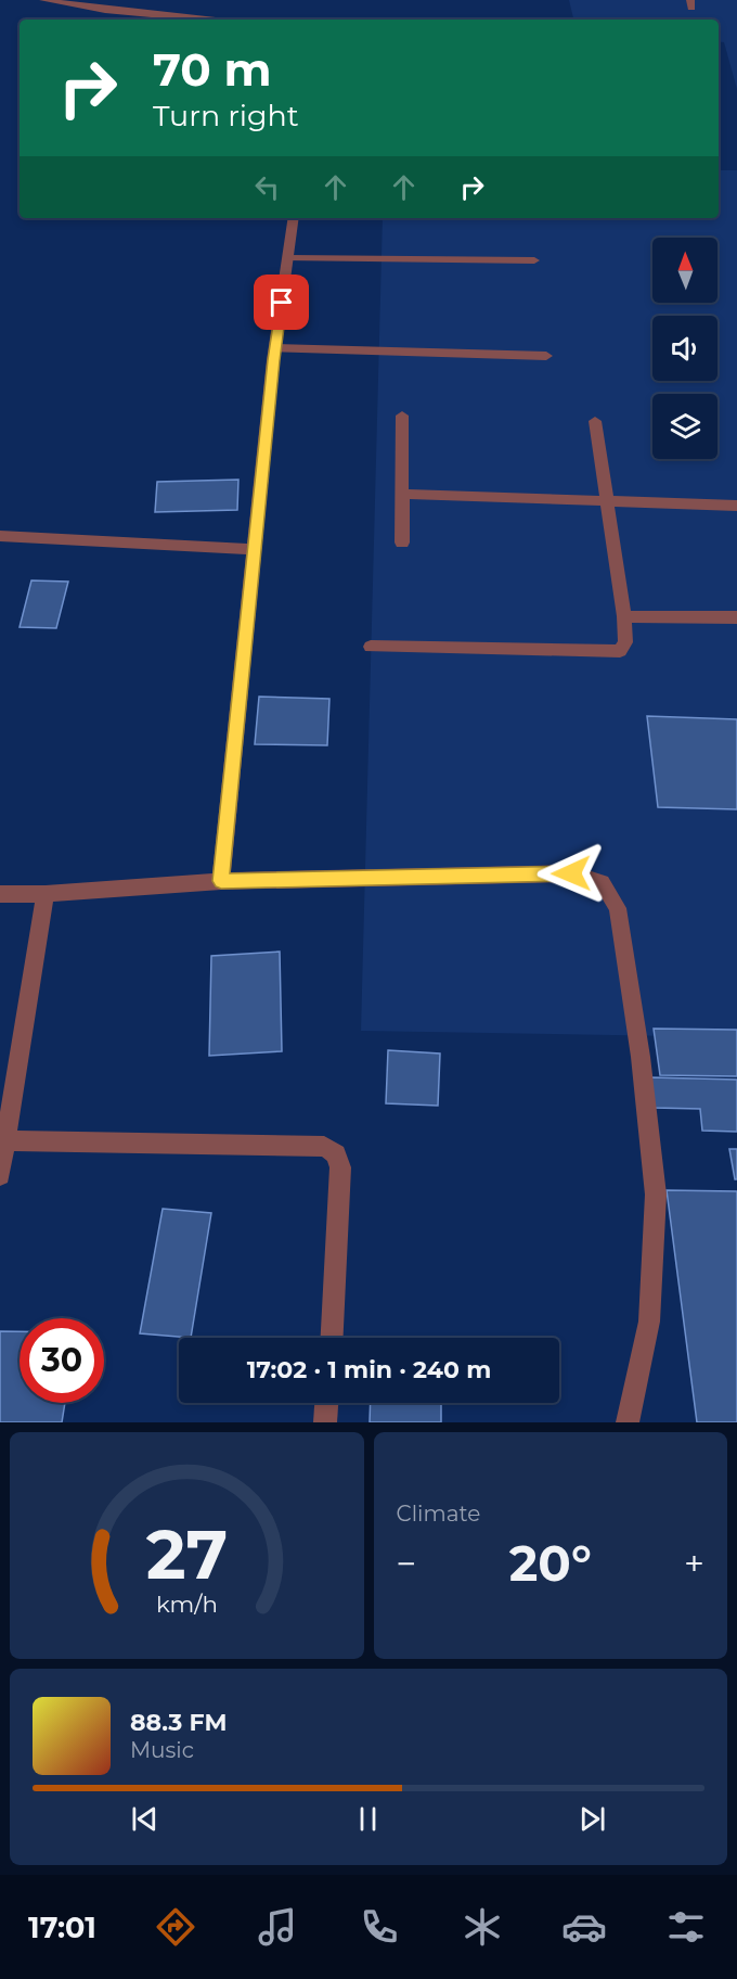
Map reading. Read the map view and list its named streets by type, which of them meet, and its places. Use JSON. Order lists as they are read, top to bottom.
{
  "north": "top",
  "page": {
    "turn": ["70 m", "Turn right"],
    "limit": "30",
    "trip": "17:02 · 1 min · 240 m",
    "tile": "Climate",
    "heat": ["−", "20°", "+"],
    "song": ["88.3 FM", "Music"],
    "tabs": "17:01",
    "gauge": ["27", "km/h"]
  }
}
